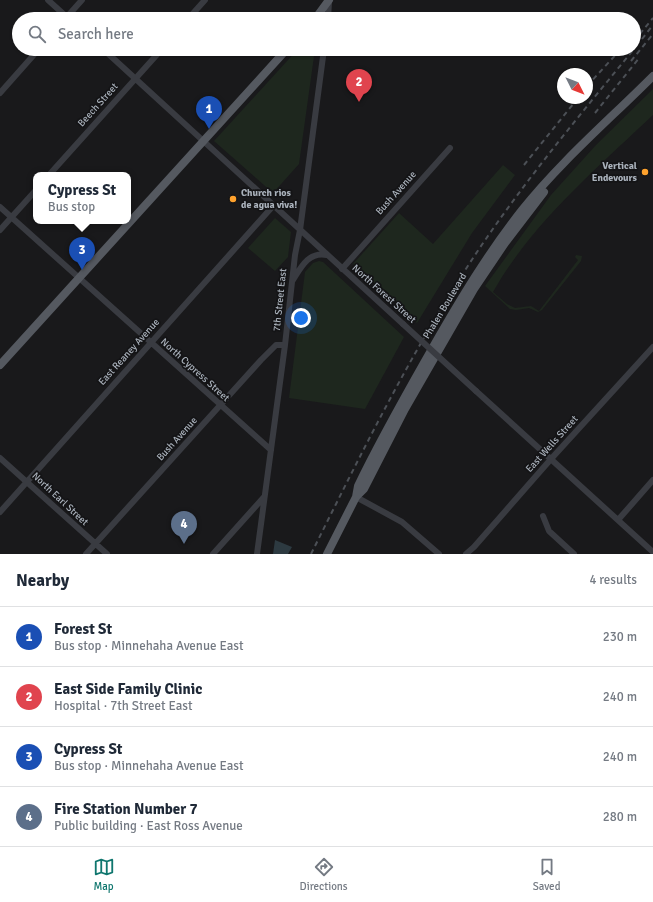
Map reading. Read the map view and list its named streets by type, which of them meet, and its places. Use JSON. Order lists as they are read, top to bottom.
{
  "streets": {
    "main road": ["Phalen Boulevard"],
    "street": [
      "Beech Street",
      "Bush Avenue",
      "North Forest Street",
      "7th Street East",
      "East Reaney Avenue",
      "North Cypress Street",
      "East Wells Street",
      "North Earl Street"
    ]
  },
  "crossings": [
    ["Beech Street", "North Forest Street"],
    ["Bush Avenue", "North Forest Street"],
    ["Bush Avenue", "7th Street East"],
    ["Bush Avenue", "North Cypress Street"],
    ["Bush Avenue", "North Earl Street"],
    ["North Forest Street", "7th Street East"],
    ["North Forest Street", "East Reaney Avenue"],
    ["North Forest Street", "East Wells Street"],
    ["7th Street East", "North Cypress Street"],
    ["East Reaney Avenue", "North Cypress Street"],
    ["East Reaney Avenue", "North Earl Street"]
  ],
  "places": ["Vertical Endevours", "Church rios de agua viva!"],
  "north": "bottom right",
  "page": {
    "search": "Search here",
    "pins": [
      "2",
      "1",
      "3",
      "4"
    ],
    "popup": ["Cypress St", "Bus stop"],
    "heading": ["Nearby", "4 results"],
    "list": [
      {
        "mark": "1",
        "name": "Forest St",
        "note": "Bus stop · Minnehaha Avenue East",
        "value": "230 m"
      },
      {
        "mark": "2",
        "name": "East Side Family Clinic",
        "note": "Hospital · 7th Street East",
        "value": "240 m"
      },
      {
        "mark": "3",
        "name": "Cypress St",
        "note": "Bus stop · Minnehaha Avenue East",
        "value": "240 m"
      },
      {
        "mark": "4",
        "name": "Fire Station Number 7",
        "note": "Public building · East Ross Avenue",
        "value": "280 m"
      }
    ],
    "nav": ["Map", "Directions", "Saved"]
  }
}
